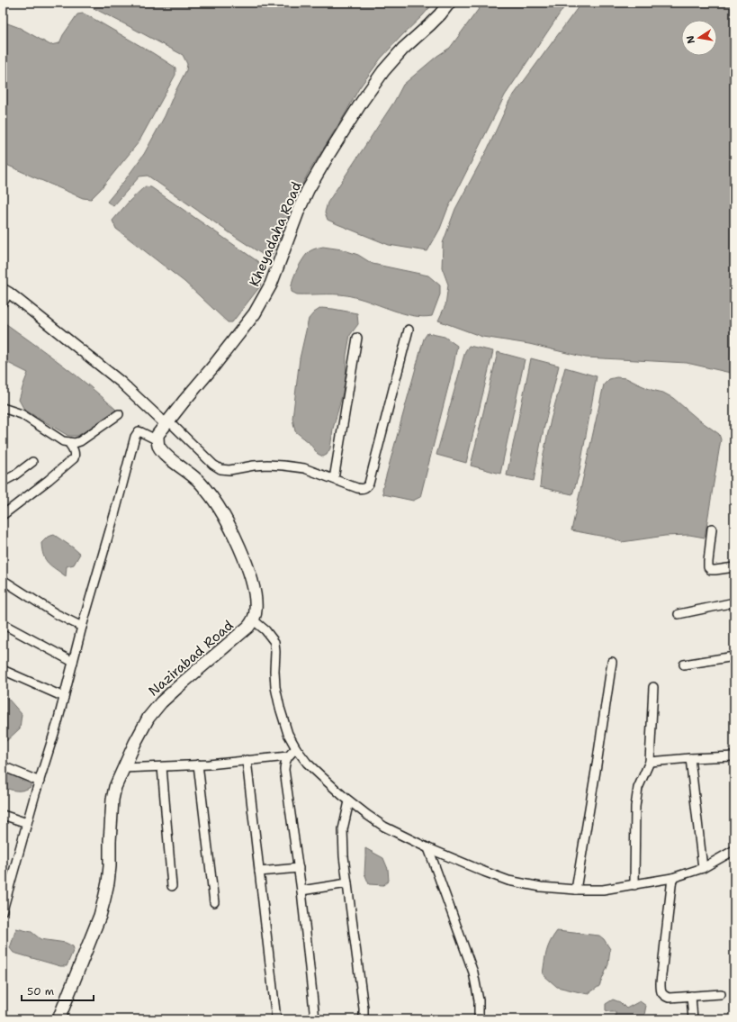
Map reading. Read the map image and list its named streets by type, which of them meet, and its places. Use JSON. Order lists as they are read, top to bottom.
{
  "streets": {
    "main road": ["Kheyadaha Road", "Nazirabad Road"]
  },
  "crossings": [
    ["Kheyadaha Road", "Nazirabad Road"]
  ],
  "scale_bar": "50 m",
  "north": "left"
}
